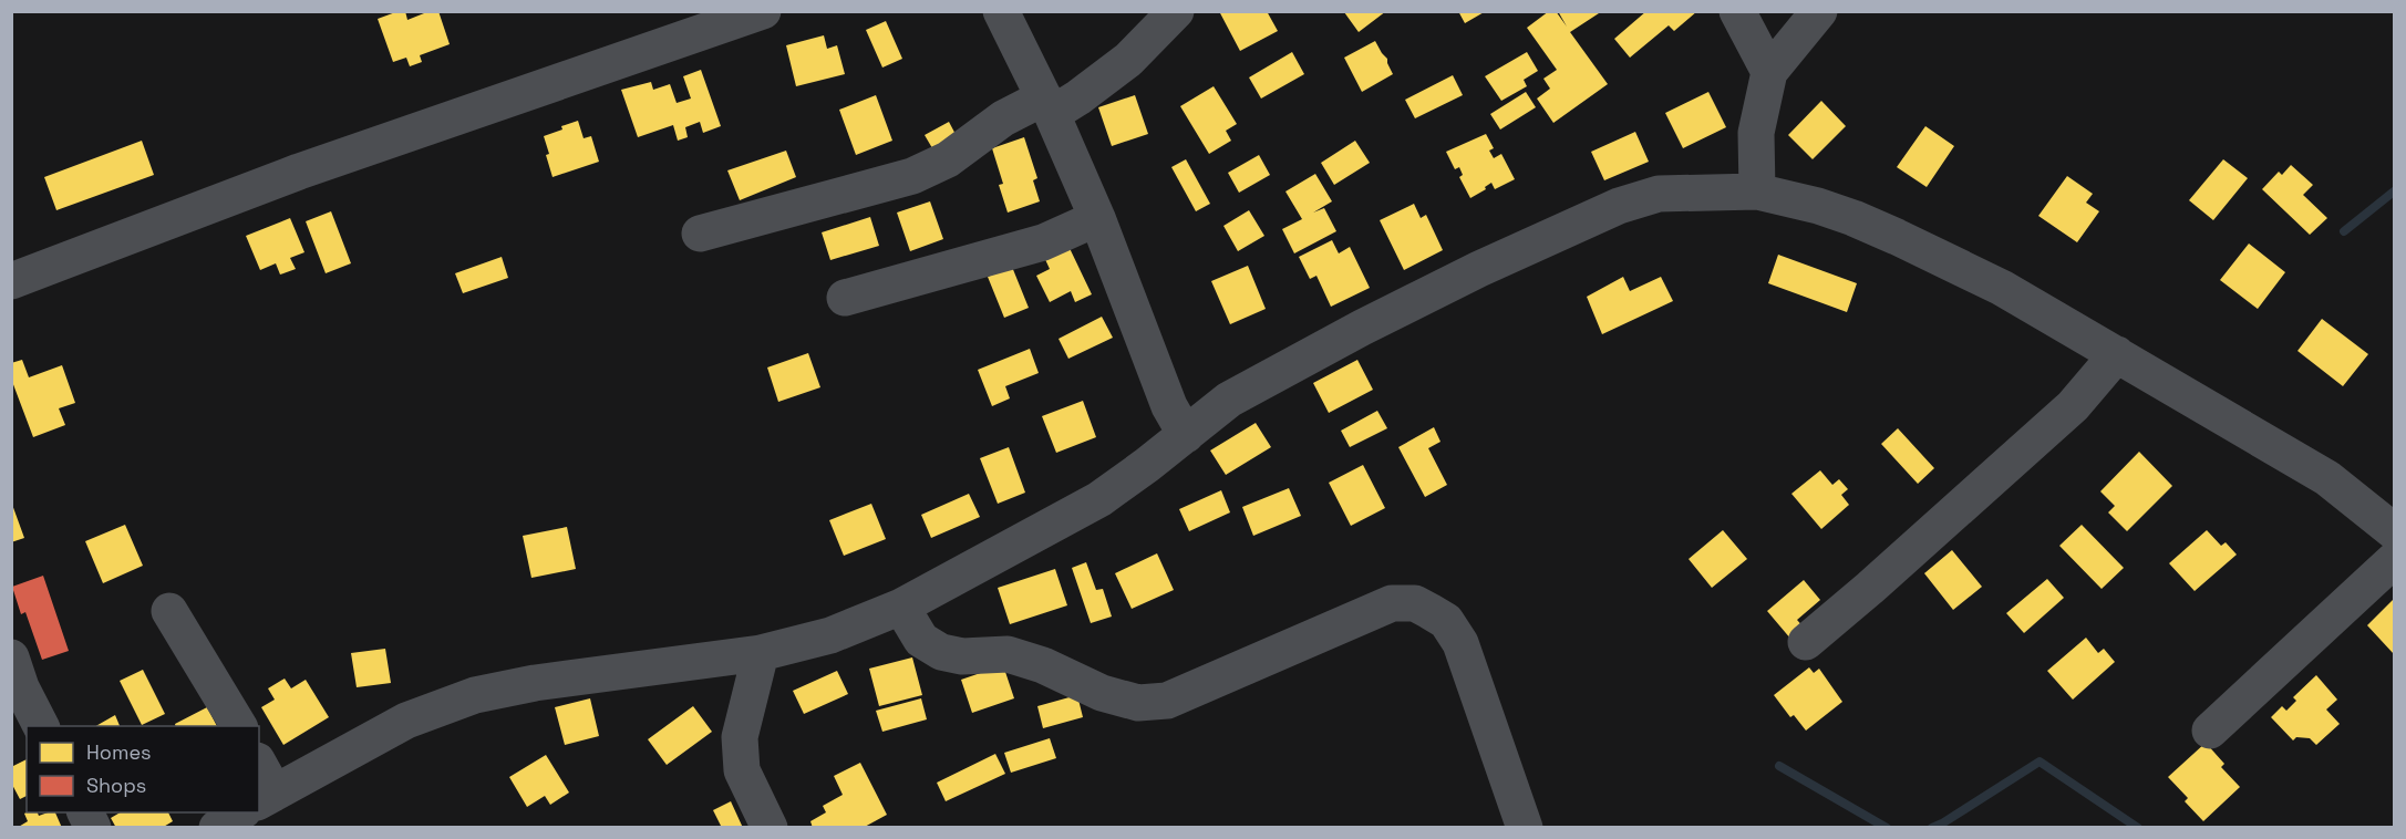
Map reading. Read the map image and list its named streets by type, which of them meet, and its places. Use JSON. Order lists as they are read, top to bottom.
{
  "legend": ["Homes", "Shops"]
}
